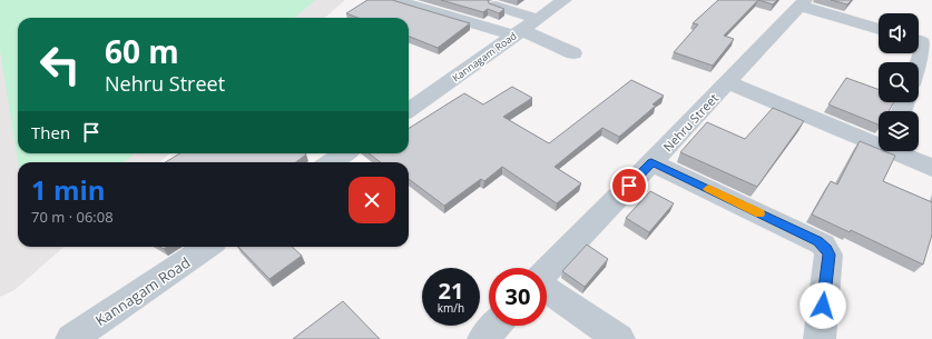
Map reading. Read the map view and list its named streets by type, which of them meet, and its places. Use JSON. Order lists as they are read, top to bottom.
{
  "streets": {
    "street": ["Kannagam Road", "Nehru Street"]
  },
  "page": {
    "turn": ["60 m", "Nehru Street"],
    "then": "Then",
    "heading": ["1 min", "70 m · 06:08"],
    "speed": "21 km/h",
    "limit": "30"
  }
}
